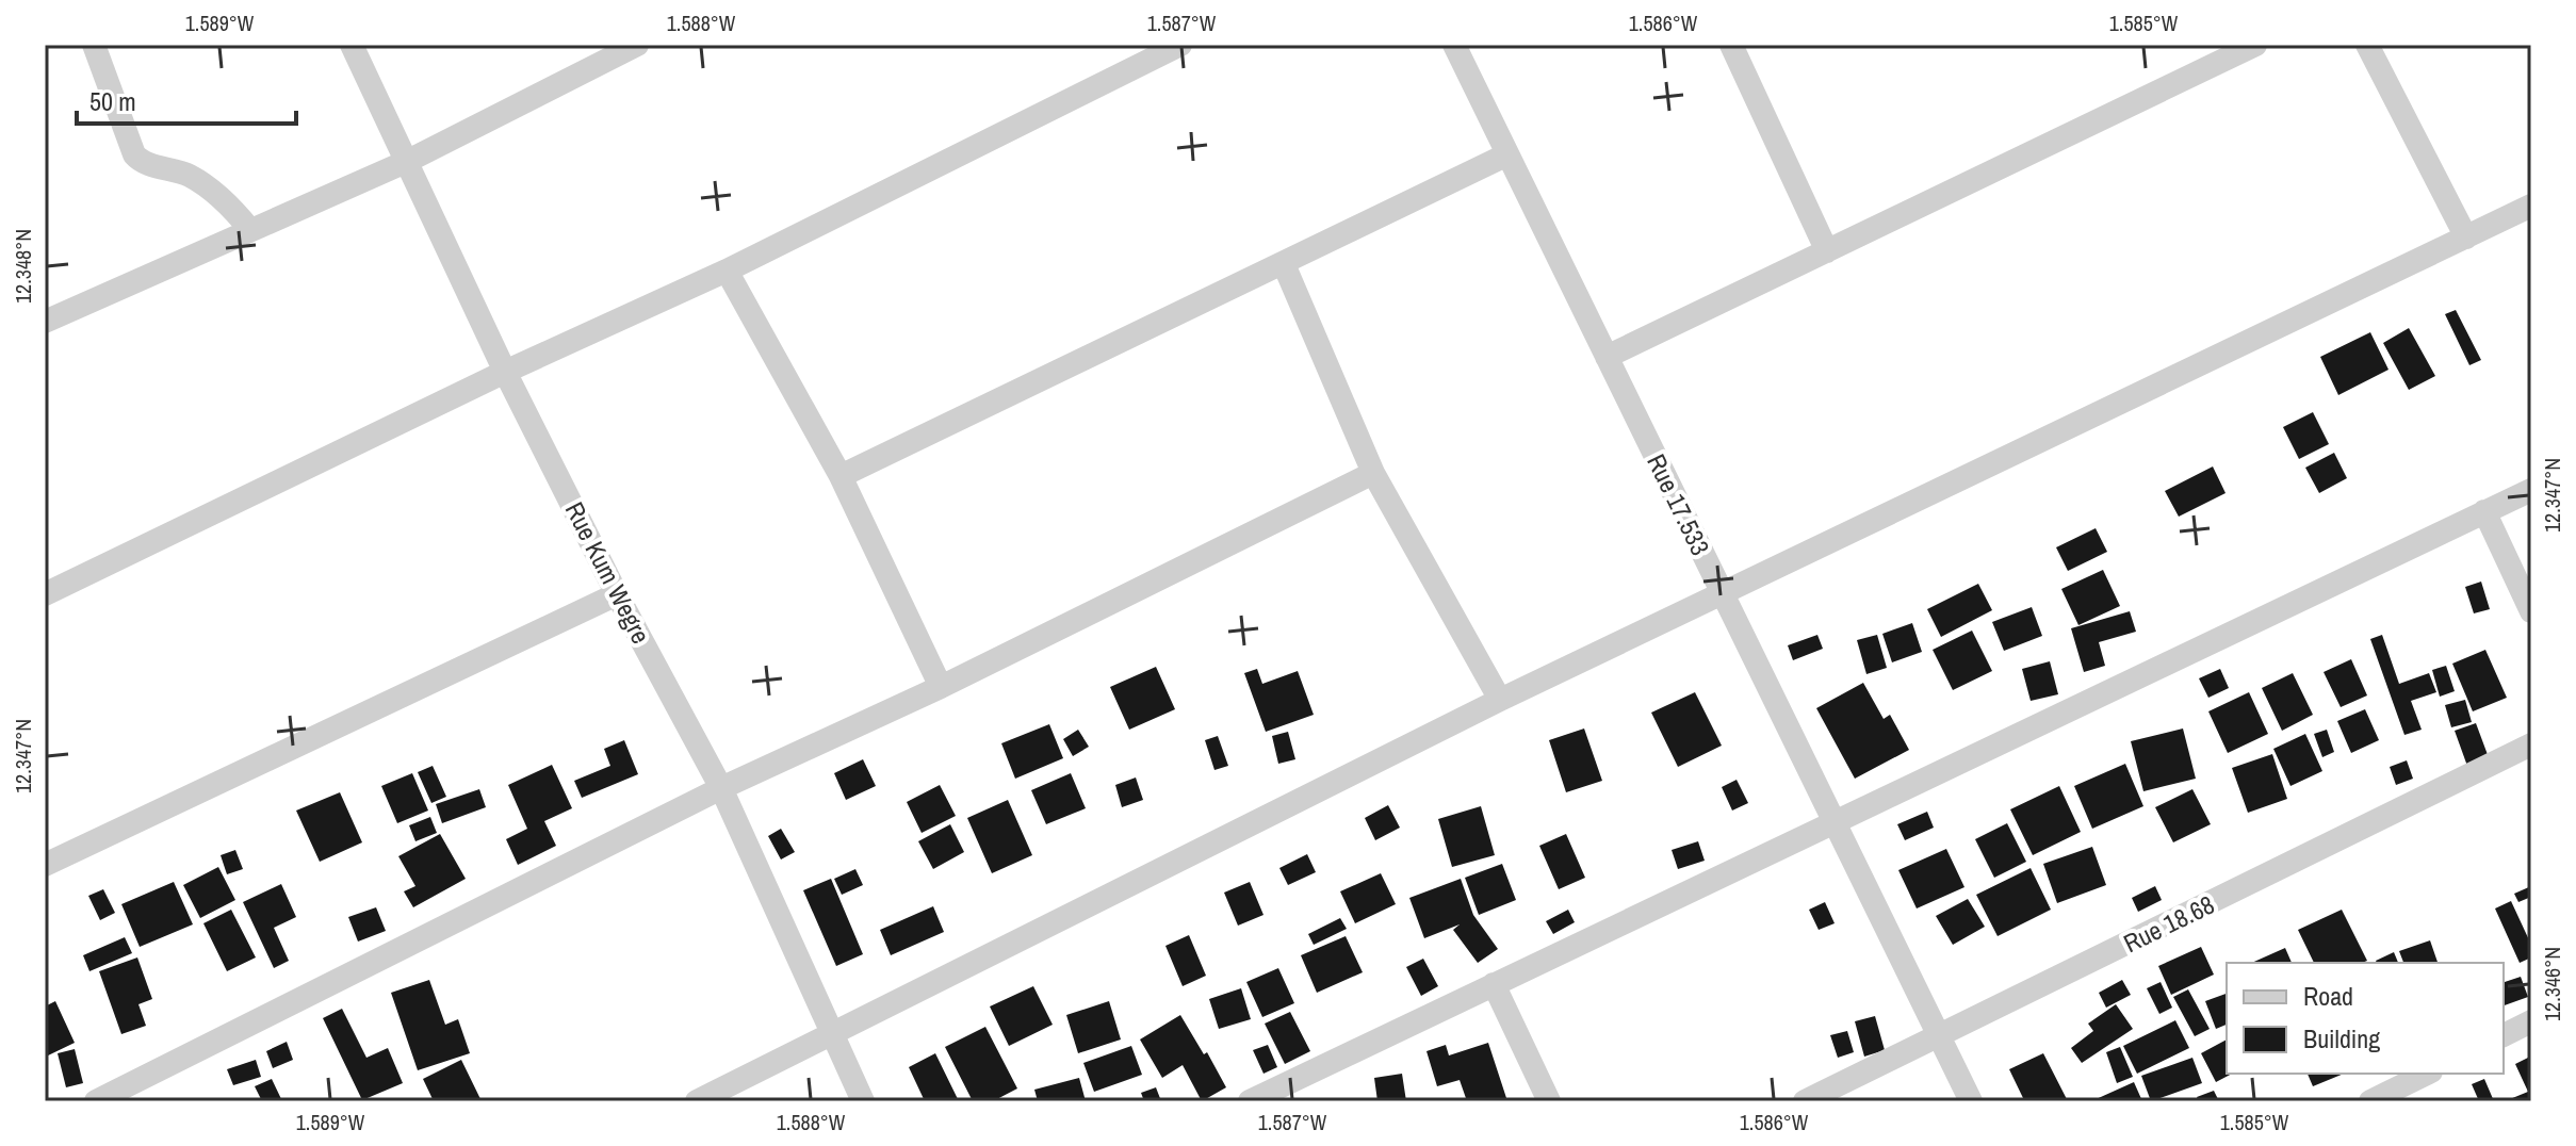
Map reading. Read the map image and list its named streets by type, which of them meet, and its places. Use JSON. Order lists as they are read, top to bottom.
{
  "streets": {
    "street": ["Rue 17.533", "Rue Kum Wegre", "Rue 18.68"]
  },
  "crossings": [
    ["Rue 17.533", "Rue 18.68"]
  ],
  "legend": ["Road", "Building"],
  "scale_bar": "50 m",
  "coordinates": [
    "1.589°W",
    "1.588°W",
    "1.587°W",
    "1.586°W",
    "1.585°W",
    "12.348°N",
    "12.347°N",
    "12.346°N"
  ]
}
